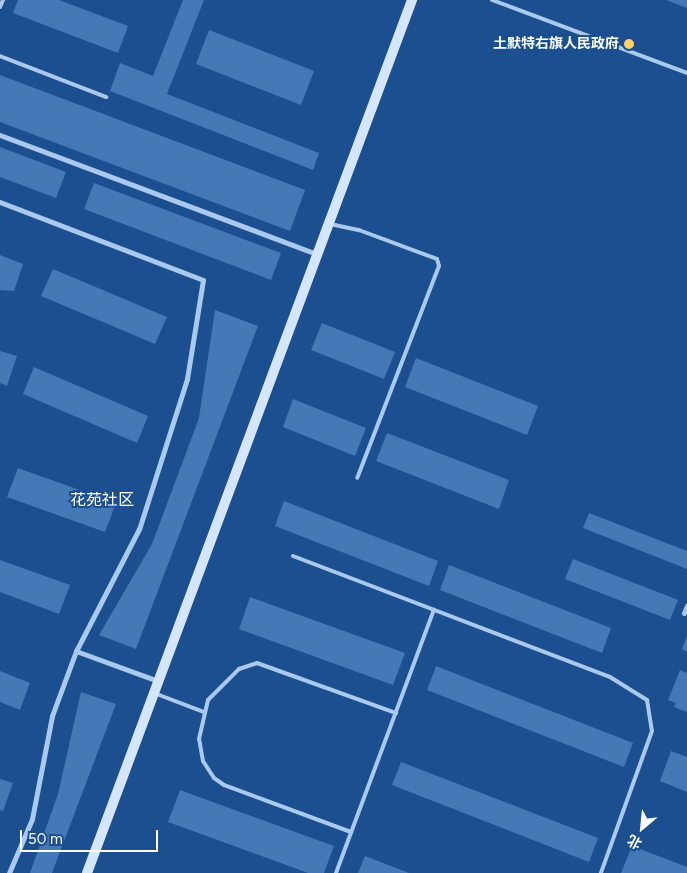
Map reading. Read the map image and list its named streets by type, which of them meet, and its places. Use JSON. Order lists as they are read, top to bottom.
{
  "districts": ["花苑社区"],
  "places": ["土默特右旗人民政府"],
  "scale_bar": "50 m",
  "north": "bottom left"
}
